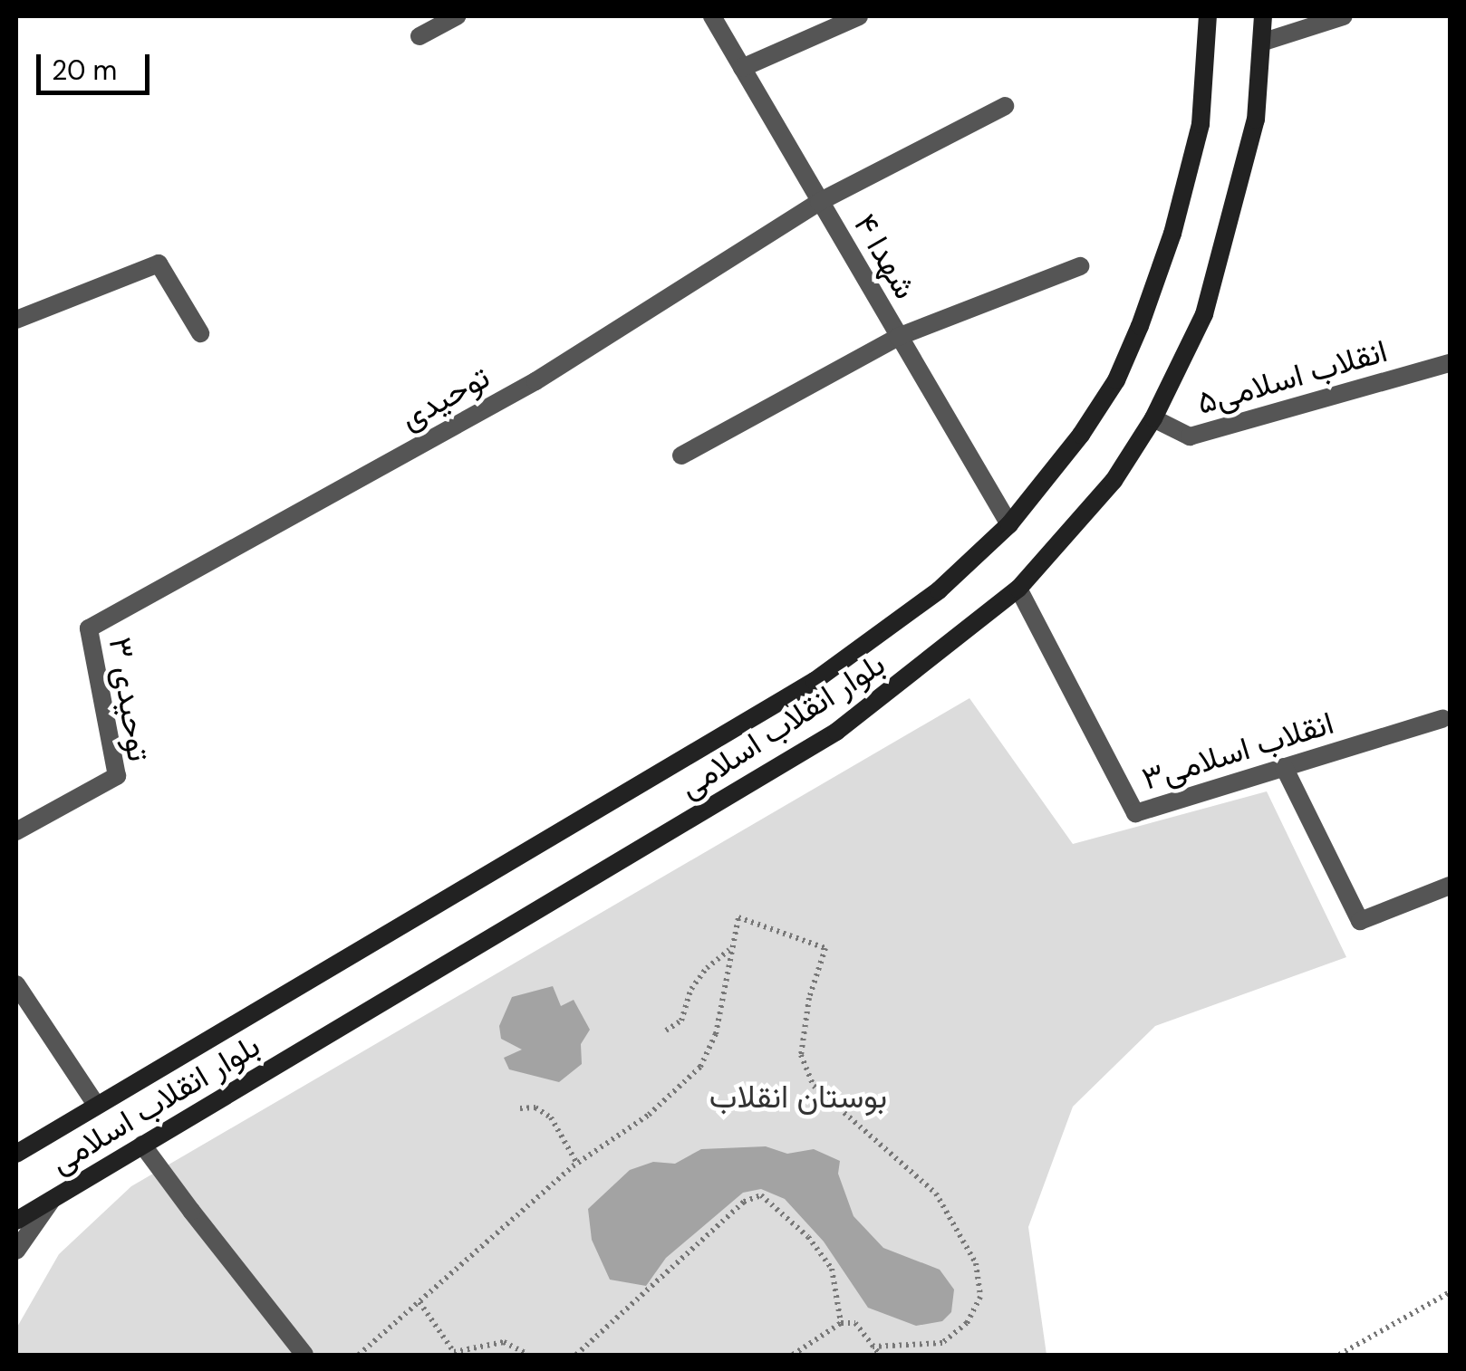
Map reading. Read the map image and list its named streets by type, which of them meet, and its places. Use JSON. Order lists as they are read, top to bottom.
{
  "streets": {
    "main road": ["بلوار انقلاب اسلامی"],
    "street": [
      "شهدا ۴",
      "انقلاب اسلامی۵",
      "توحیدی",
      "توحیدی ۳",
      "انقلاب اسلامی۳"
    ]
  },
  "crossings": [
    ["شهدا ۴", "توحیدی"],
    ["شهدا ۴", "بلوار انقلاب اسلامی"],
    ["انقلاب اسلامی۵", "بلوار انقلاب اسلامی"],
    ["توحیدی", "توحیدی ۳"],
    ["بلوار انقلاب اسلامی", "انقلاب اسلامی۳"]
  ],
  "parks": ["بوستان انقلاب"],
  "scale_bar": "20 m"
}
